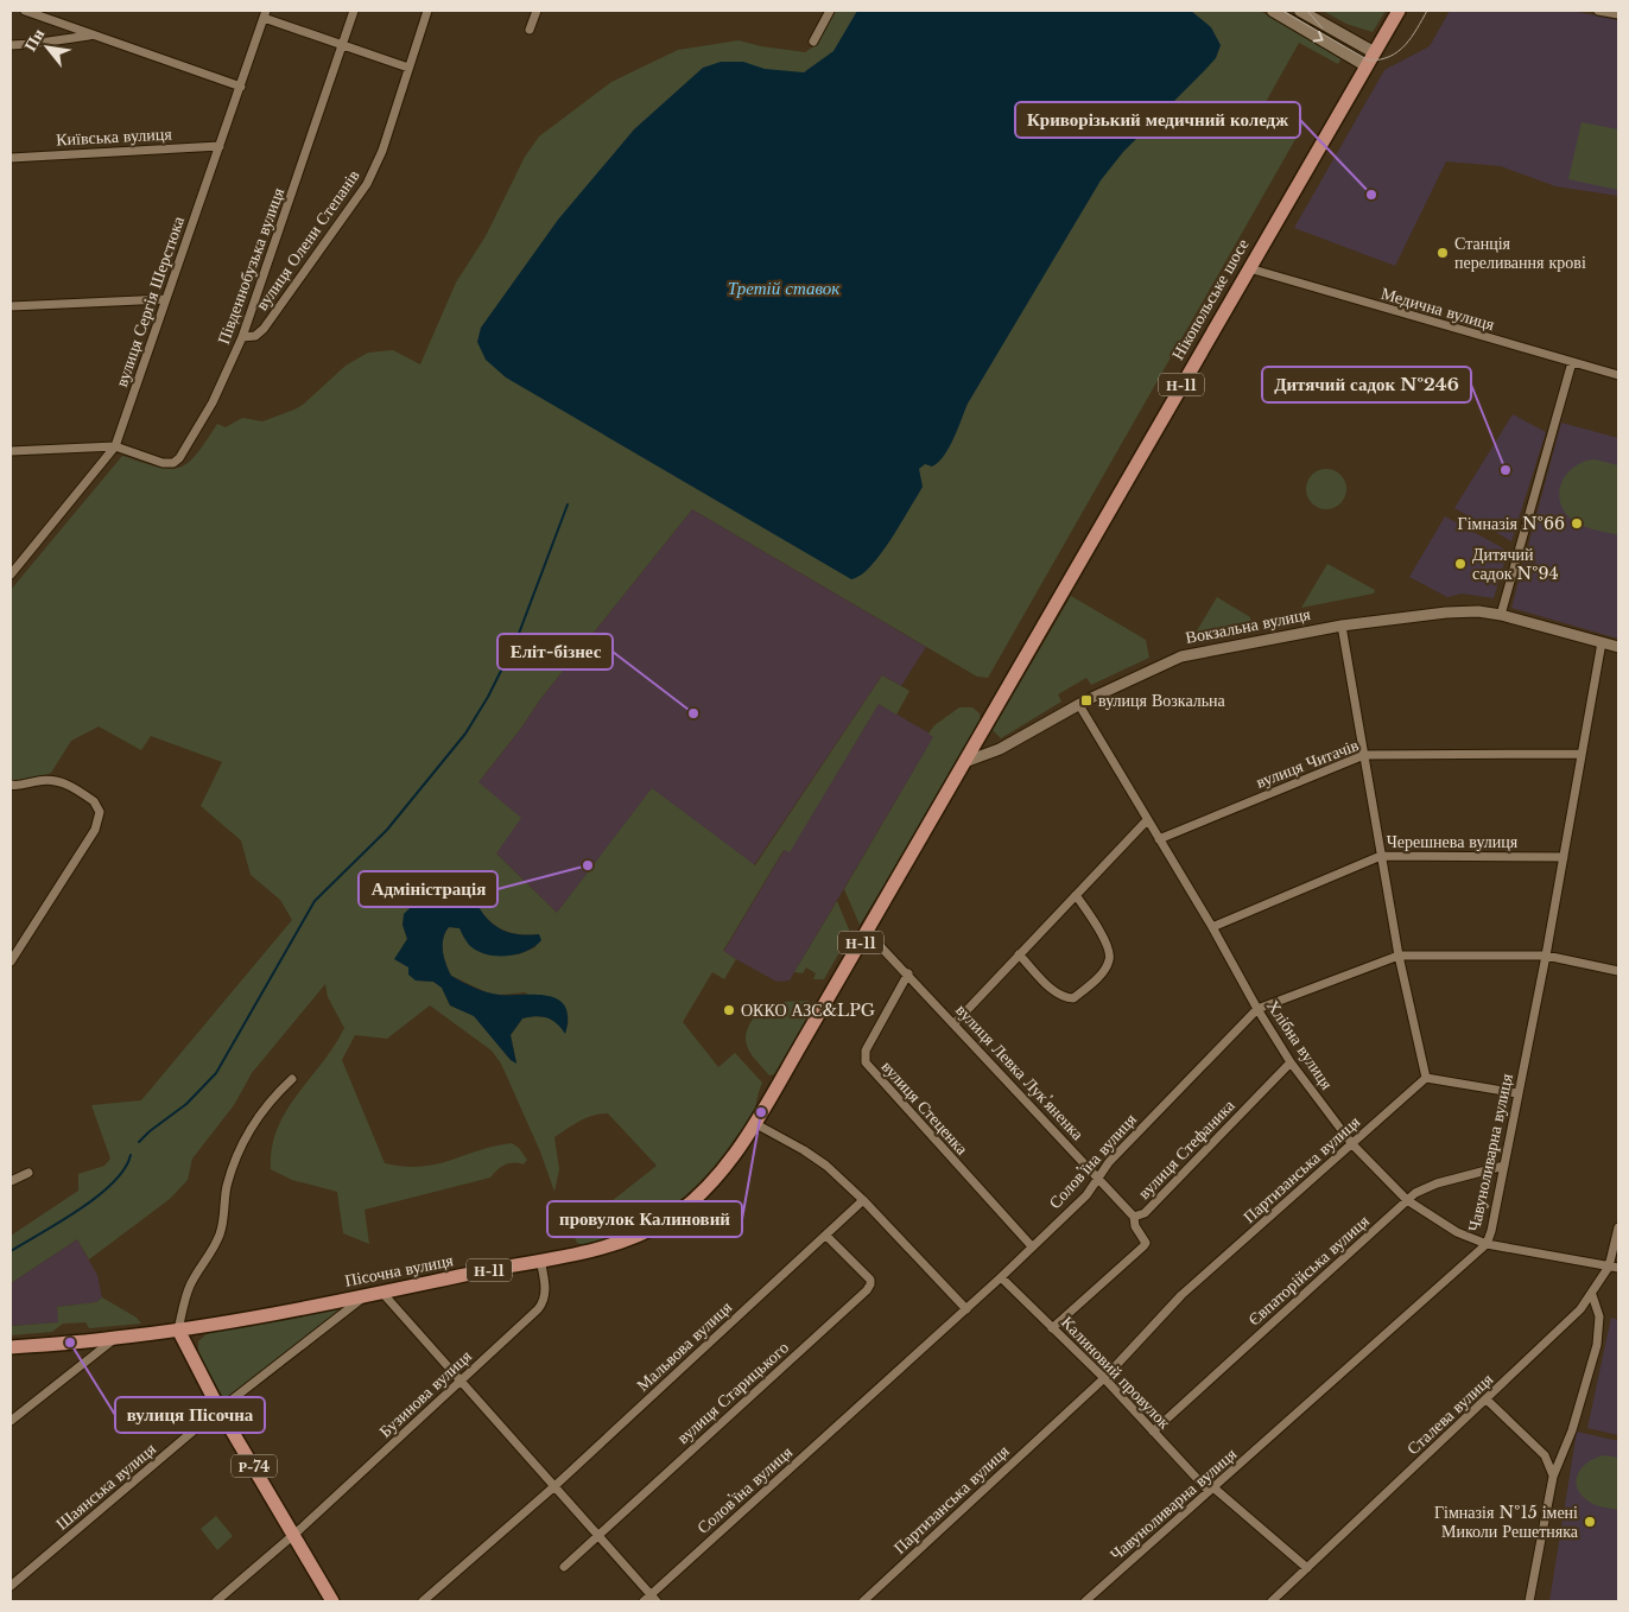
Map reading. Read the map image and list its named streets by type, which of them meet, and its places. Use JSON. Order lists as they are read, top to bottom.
{
  "streets": {
    "main road": [
      "Нікопольське шосе",
      "Н-11",
      "Пісочна вулиця",
      "Р-74"
    ],
    "street": [
      "Київська вулиця",
      "вулиця Олени Степанів",
      "Південнобузька вулиця",
      "вулиця Сергія Шерстюка",
      "Медична вулиця",
      "Вокзальна вулиця",
      "вулиця Читачів",
      "Черешнева вулиця",
      "Хлібна вулиця",
      "вулиця Левка Лукʼяненка",
      "вулиця Стеценка",
      "вулиця Стефаника",
      "Чавуноливарна вулиця",
      "Соловʼїна вулиця",
      "Партизанська вулиця",
      "Євпаторійська вулиця",
      "Мальвова вулиця",
      "Калиновий провулок",
      "вулиця Старицького",
      "Бузинова вулиця",
      "Сталева вулиця",
      "Шаянська вулиця"
    ]
  },
  "crossings": [
    ["Київська вулиця", "вулиця Сергія Шерстюка"],
    ["вулиця Олени Степанів", "Південнобузька вулиця"],
    ["Південнобузька вулиця", "вулиця Сергія Шерстюка"],
    ["Нікопольське шосе", "Медична вулиця"],
    ["Нікопольське шосе", "Н-11"],
    ["Нікопольське шосе", "Вокзальна вулиця"],
    ["Н-11", "Вокзальна вулиця"],
    ["Н-11", "вулиця Левка Лукʼяненка"],
    ["Н-11", "Пісочна вулиця"],
    ["Вокзальна вулиця", "Хлібна вулиця"],
    ["Вокзальна вулиця", "Чавуноливарна вулиця"],
    ["вулиця Читачів", "Хлібна вулиця"],
    ["вулиця Читачів", "Чавуноливарна вулиця"],
    ["Черешнева вулиця", "Хлібна вулиця"],
    ["Черешнева вулиця", "Чавуноливарна вулиця"],
    ["Хлібна вулиця", "вулиця Стефаника"],
    ["Хлібна вулиця", "Чавуноливарна вулиця"],
    ["Хлібна вулиця", "Соловʼїна вулиця"],
    ["Хлібна вулиця", "Партизанська вулиця"],
    ["Хлібна вулиця", "Євпаторійська вулиця"],
    ["Хлібна вулиця", "Сталева вулиця"],
    ["вулиця Левка Лукʼяненка", "вулиця Стеценка"],
    ["вулиця Левка Лукʼяненка", "вулиця Стефаника"],
    ["вулиця Левка Лукʼяненка", "Соловʼїна вулиця"],
    ["вулиця Стеценка", "Соловʼїна вулиця"],
    ["вулиця Стефаника", "Калиновий провулок"],
    ["Чавуноливарна вулиця", "Соловʼїна вулиця"],
    ["Чавуноливарна вулиця", "Євпаторійська вулиця"],
    ["Чавуноливарна вулиця", "Калиновий провулок"],
    ["Соловʼїна вулиця", "Калиновий провулок"],
    ["Партизанська вулиця", "Калиновий провулок"],
    ["Пісочна вулиця", "Бузинова вулиця"],
    ["Пісочна вулиця", "Р-74"],
    ["Пісочна вулиця", "Шаянська вулиця"],
    ["Євпаторійська вулиця", "Калиновий провулок"],
    ["Мальвова вулиця", "вулиця Старицького"],
    ["Калиновий провулок", "Сталева вулиця"],
    ["Бузинова вулиця", "Р-74"],
    ["Р-74", "Шаянська вулиця"]
  ],
  "water": ["Третій ставок"],
  "places": {
    "other": [
      "Криворізький медичний коледж",
      "Станція переливання крові",
      "Дитячий садок №246",
      "Гімназія №66",
      "Дитячий садок №94",
      "Еліт-бізнес",
      "Адміністрація",
      "ОККО АЗС&LPG",
      "провулок Калиновий",
      "вулиця Пісочна",
      "Гімназія №15 імені Миколи Решетняка"
    ],
    "transit": ["вулиця Возкальна"]
  },
  "north": "top left"
}
